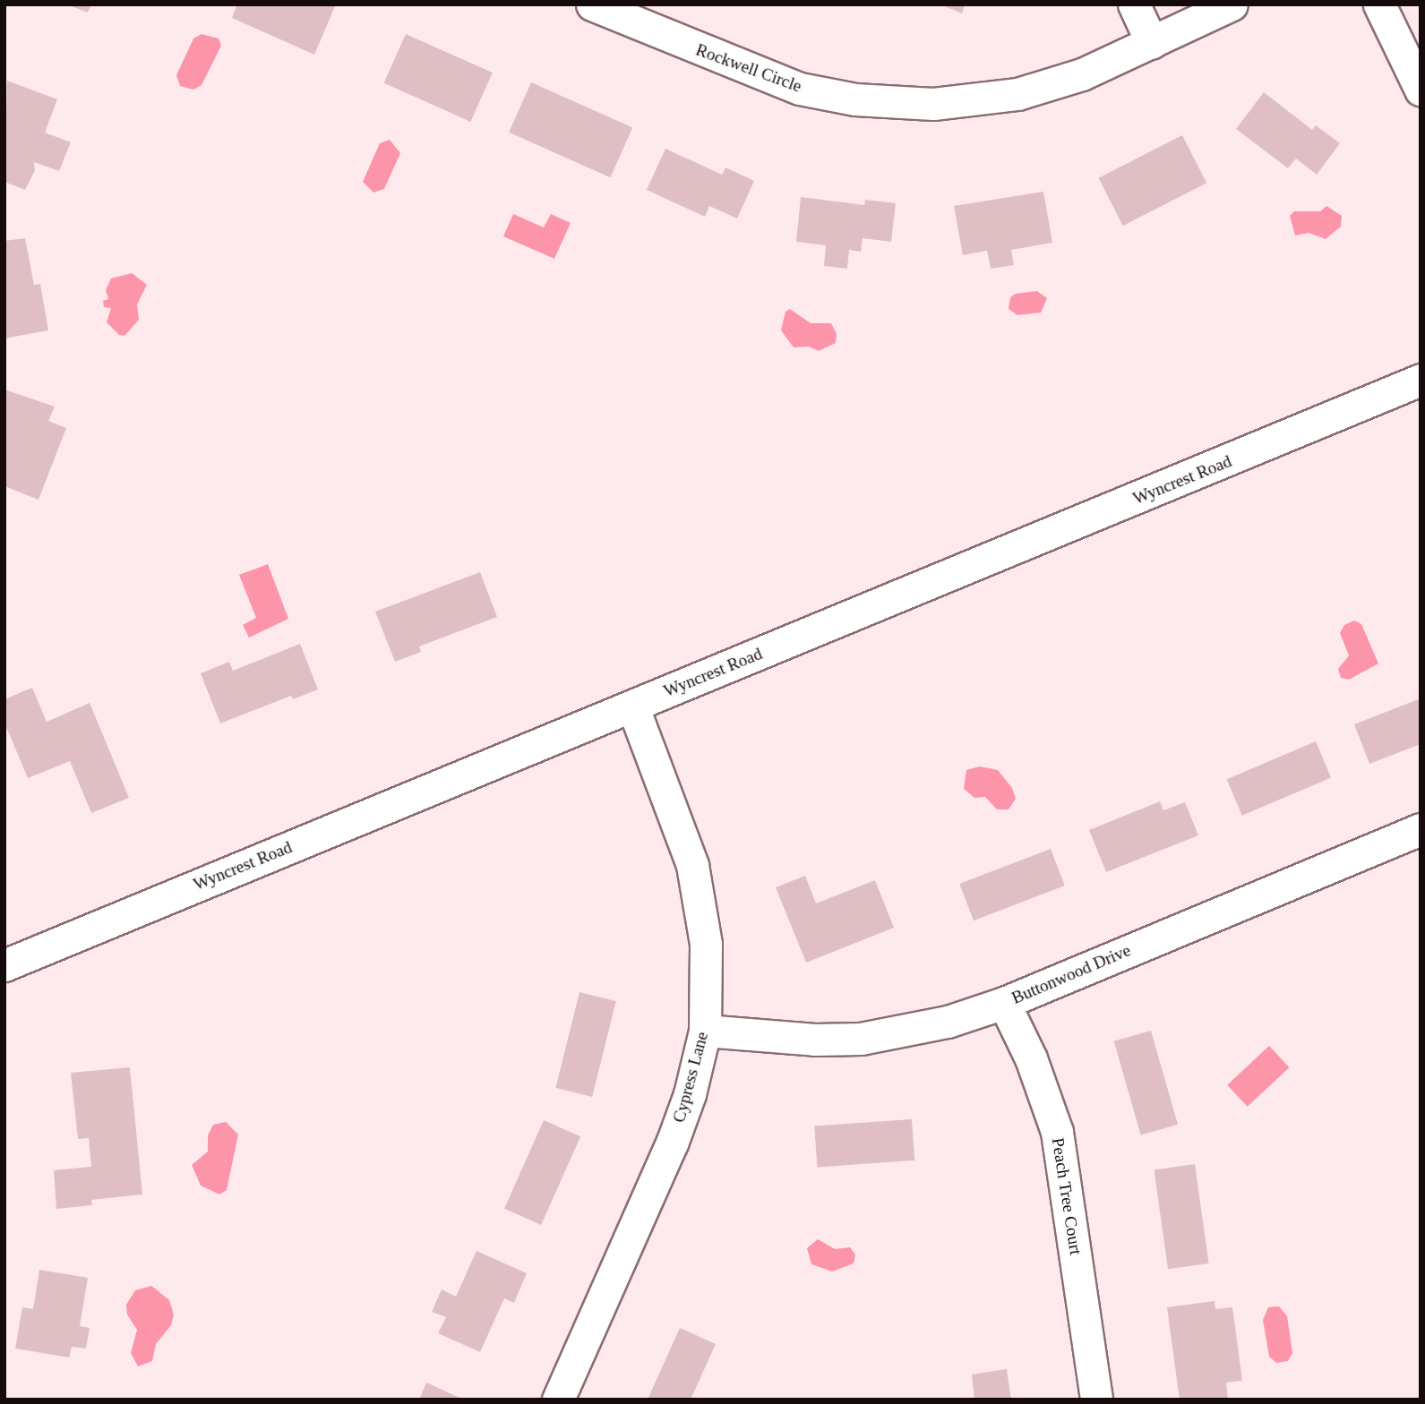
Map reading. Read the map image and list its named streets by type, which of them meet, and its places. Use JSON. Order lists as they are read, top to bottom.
{
  "streets": {
    "street": [
      "Rockwell Circle",
      "Wyncrest Road",
      "Buttonwood Drive",
      "Cypress Lane",
      "Peach Tree Court"
    ]
  },
  "crossings": [
    ["Wyncrest Road", "Cypress Lane"],
    ["Buttonwood Drive", "Cypress Lane"],
    ["Buttonwood Drive", "Peach Tree Court"]
  ]
}
